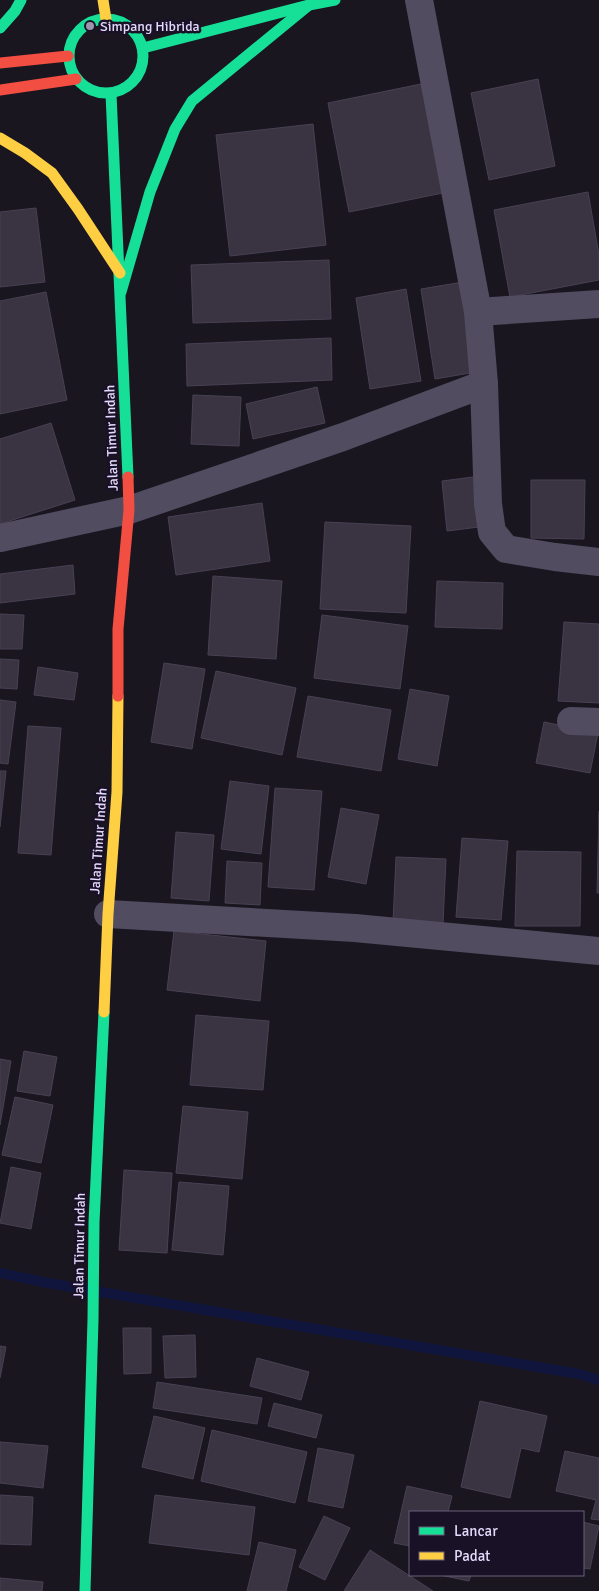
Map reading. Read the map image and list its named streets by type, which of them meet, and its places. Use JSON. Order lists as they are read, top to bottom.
{
  "streets": {
    "street": ["Jalan Timur Indah"]
  },
  "places": ["Simpang Hibrida"],
  "legend": ["Lancar", "Padat"]
}
